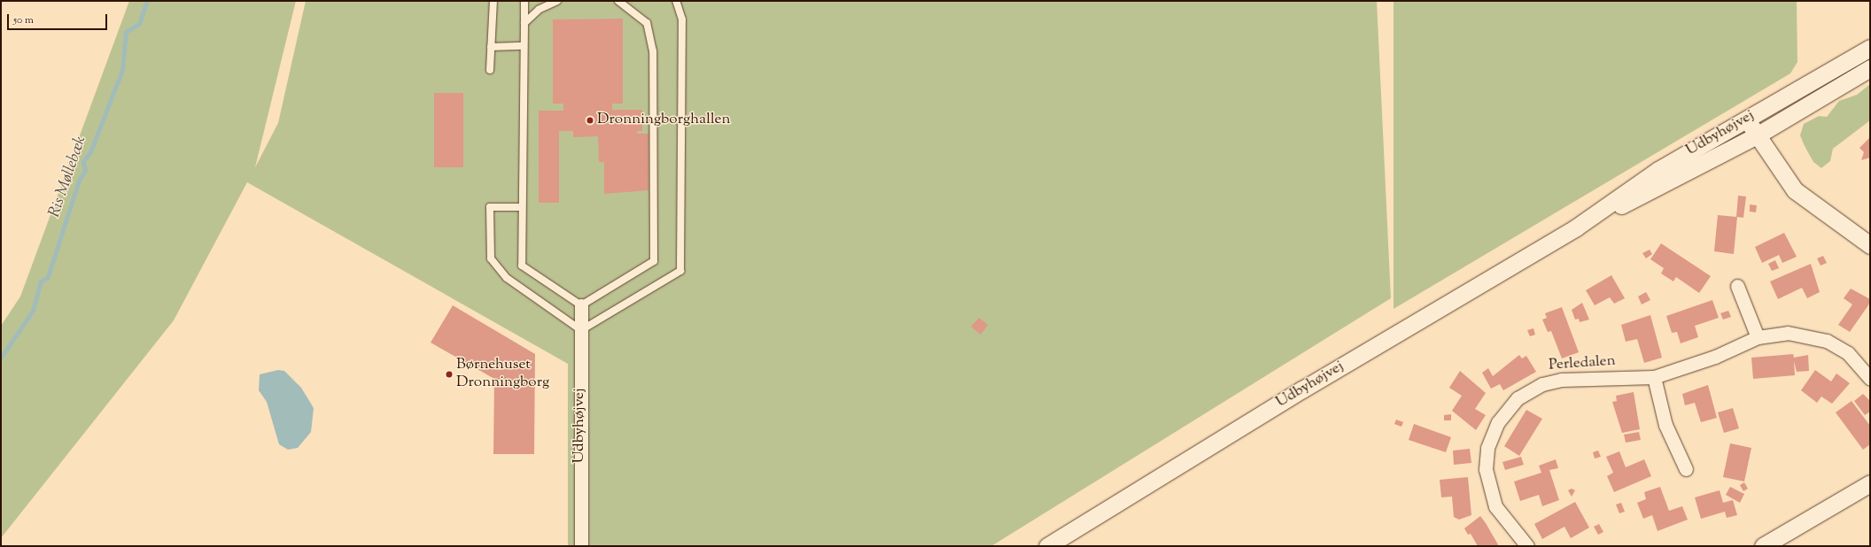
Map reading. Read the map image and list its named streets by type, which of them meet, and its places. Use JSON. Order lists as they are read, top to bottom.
{
  "streets": {
    "street": ["Udbyhøjvej", "Perledalen"]
  },
  "water": ["Ris Møllebæk"],
  "places": ["Dronningborghallen", "Børnehuset Dronningborg"],
  "scale_bar": "50 m"
}
